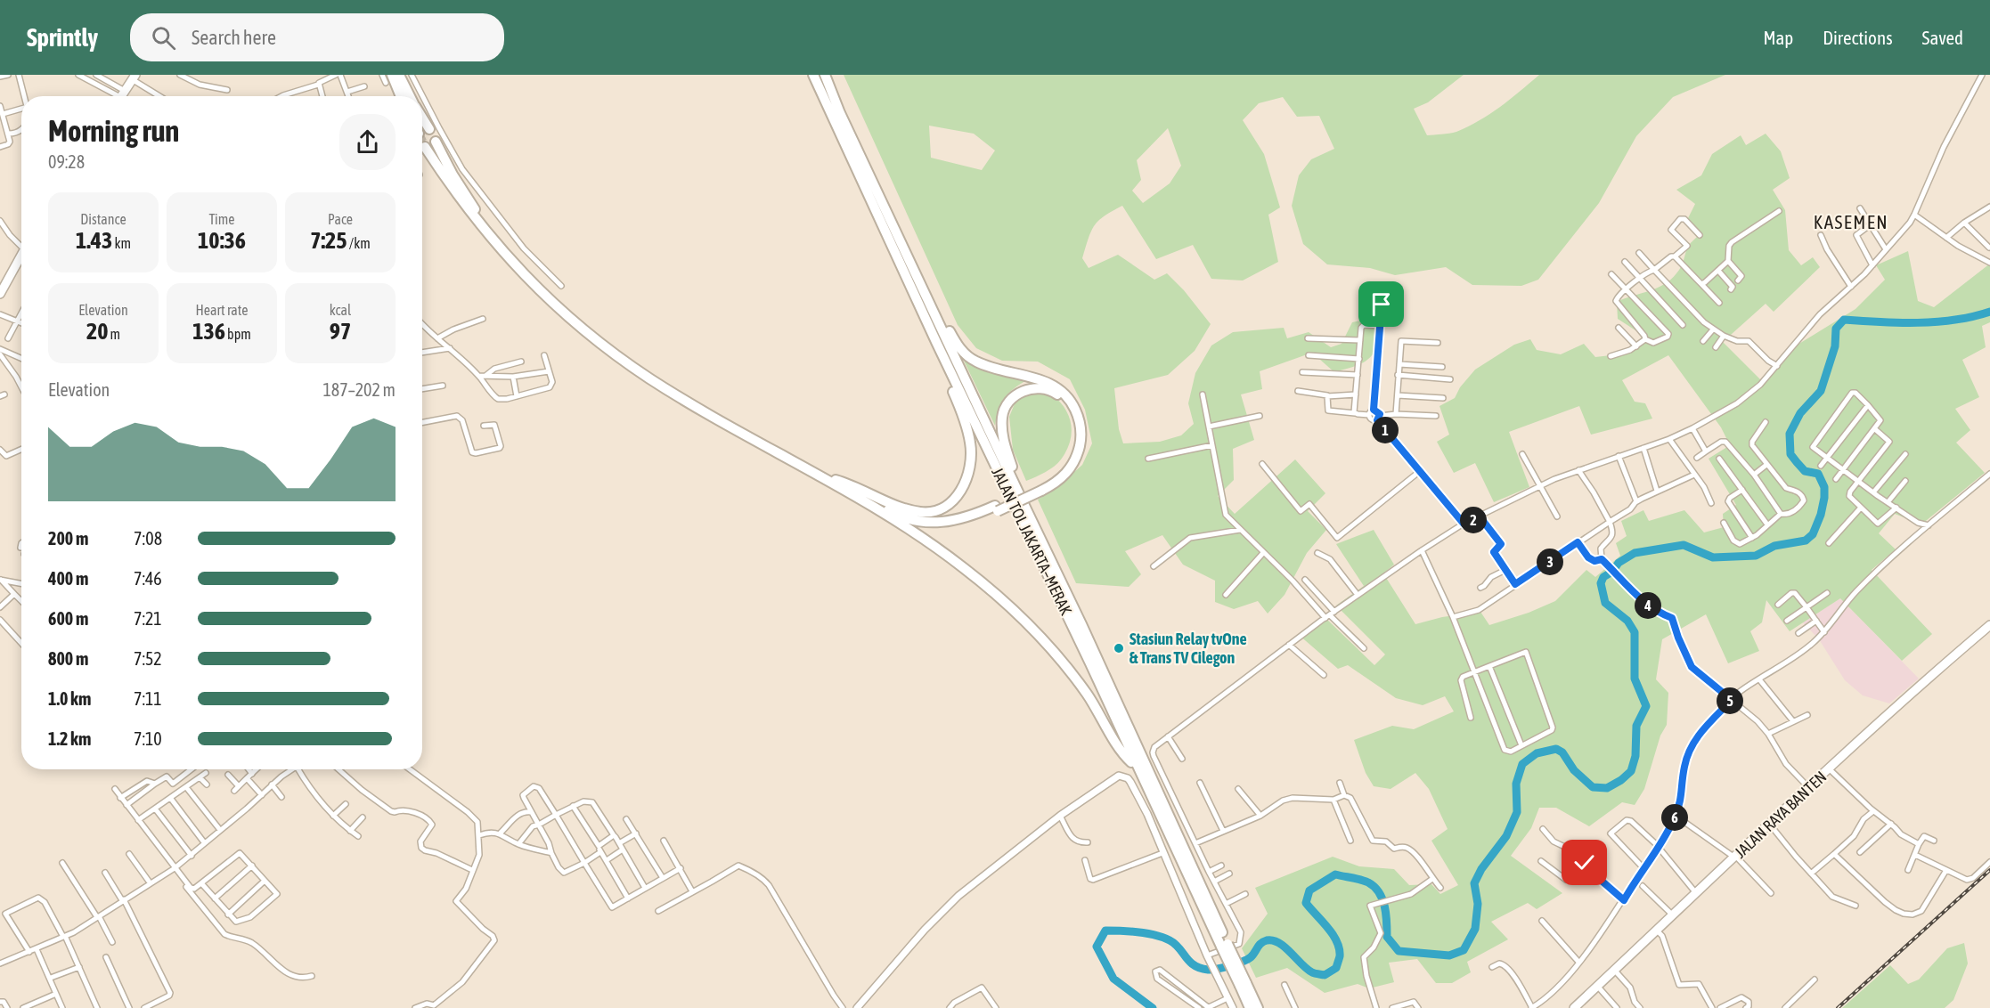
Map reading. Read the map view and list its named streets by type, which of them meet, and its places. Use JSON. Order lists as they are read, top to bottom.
{
  "streets": {
    "highway": ["JALAN TOL JAKARTA–MERAK"],
    "main road": ["JALAN RAYA BANTEN"]
  },
  "districts": ["KASEMEN"],
  "places": ["Stasiun Relay tvOne & Trans TV Cilegon"],
  "page": {
    "header": "Sprintly",
    "search": "Search here",
    "nav": ["Map", "Directions", "Saved"],
    "heading": ["Morning run", "09:28"],
    "stats": [
      ["Distance", "1.43 km"],
      ["Time", "10:36"],
      ["Pace", "7:25 /km"],
      ["Elevation", "20 m"],
      ["Heart rate", "136 bpm"],
      ["kcal", "97"]
    ],
    "chart": ["Elevation", "187–202 m"],
    "pins": [
      "1",
      "2",
      "3",
      "4",
      "5",
      "6"
    ],
    "list": [
      {
        "name": "200 m",
        "note": "7:08"
      },
      {
        "name": "400 m",
        "note": "7:46"
      },
      {
        "name": "600 m",
        "note": "7:21"
      },
      {
        "name": "800 m",
        "note": "7:52"
      },
      {
        "name": "1.0 km",
        "note": "7:11"
      },
      {
        "name": "1.2 km",
        "note": "7:10"
      }
    ]
  }
}
